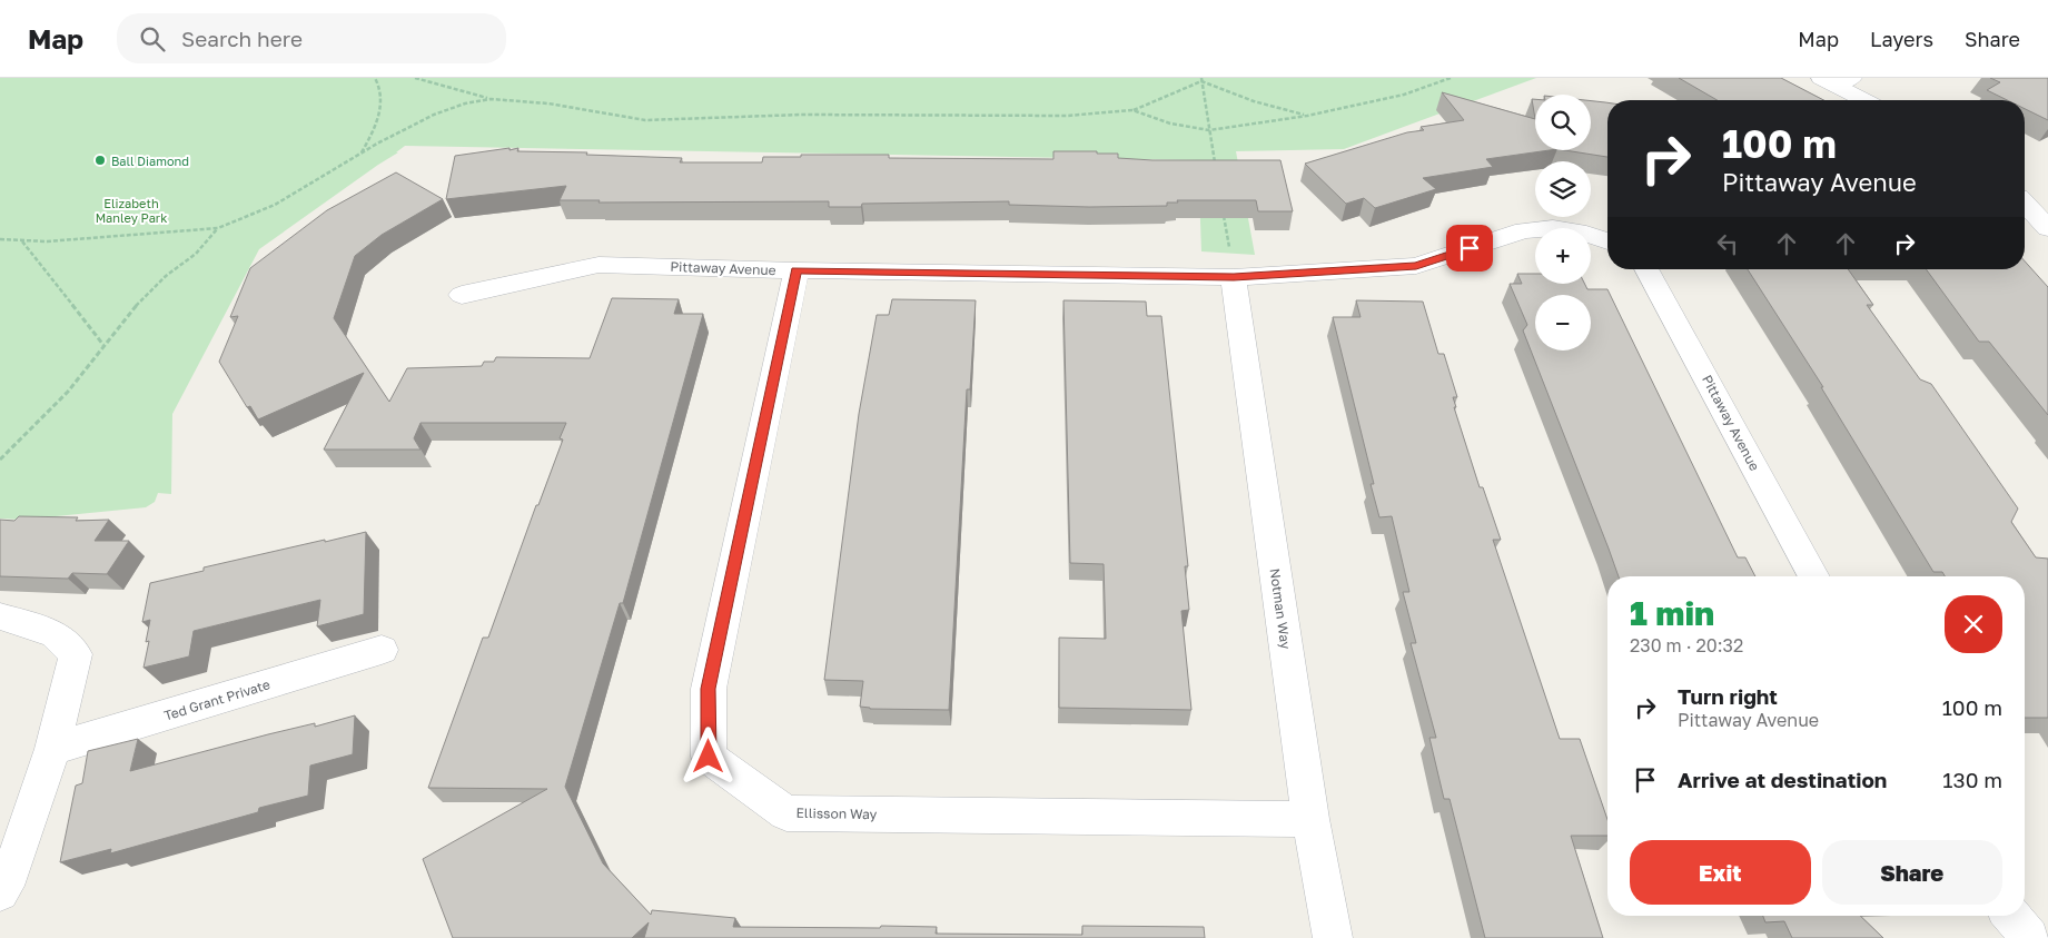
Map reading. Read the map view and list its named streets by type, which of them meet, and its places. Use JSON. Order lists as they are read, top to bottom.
{
  "streets": {
    "street": [
      "Pittaway Avenue",
      "Notman Way",
      "Ted Grant Private",
      "Ellisson Way"
    ]
  },
  "crossings": [
    ["Pittaway Avenue", "Notman Way"],
    ["Pittaway Avenue", "Ellisson Way"],
    ["Notman Way", "Ellisson Way"]
  ],
  "parks": ["Elizabeth Manley Park"],
  "places": ["Ball Diamond"],
  "page": {
    "header": "Map",
    "search": "Search here",
    "nav": ["Map", "Layers", "Share"],
    "map_buttons": ["+", "−"],
    "turn": ["100 m", "Pittaway Avenue"],
    "heading": ["1 min", "230 m · 20:32"],
    "list": [
      {
        "name": "Turn right",
        "note": "Pittaway Avenue",
        "value": "100 m"
      },
      {
        "name": "Arrive at destination",
        "value": "130 m"
      }
    ],
    "buttons": ["Exit", "Share"]
  }
}
